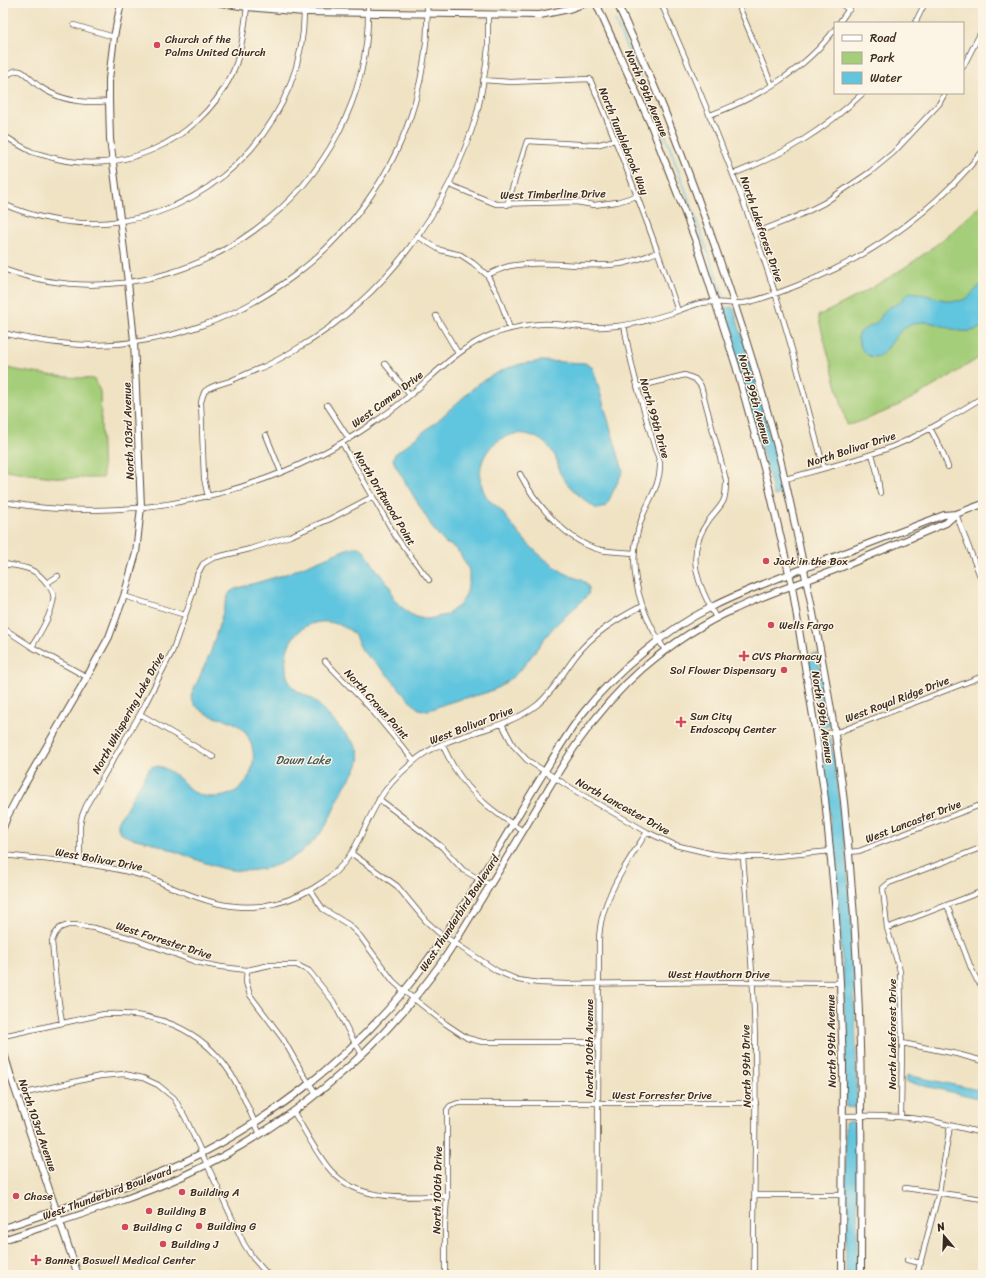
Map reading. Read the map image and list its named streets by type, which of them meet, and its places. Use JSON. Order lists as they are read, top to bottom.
{
  "streets": {
    "street": [
      "North 99th Avenue",
      "North Tumblebrook Way",
      "West Timberline Drive",
      "North Lakeforest Drive",
      "West Cameo Drive",
      "North 99th Drive",
      "North 103rd Avenue",
      "North Bolivar Drive",
      "North Driftwood Point",
      "West Royal Ridge Drive",
      "North Crown Point",
      "North Whispering Lake Drive",
      "West Bolivar Drive",
      "North Lancaster Drive",
      "West Lancaster Drive",
      "West Thunderbird Boulevard",
      "West Forrester Drive",
      "West Hawthorn Drive",
      "North 100th Avenue",
      "North 100th Drive"
    ]
  },
  "crossings": [
    ["North 99th Avenue", "West Cameo Drive"],
    ["North 99th Avenue", "North Bolivar Drive"],
    ["North 99th Avenue", "West Royal Ridge Drive"],
    ["North 99th Avenue", "North Lancaster Drive"],
    ["North 99th Avenue", "West Lancaster Drive"],
    ["North 99th Avenue", "West Thunderbird Boulevard"],
    ["North 99th Avenue", "West Hawthorn Drive"],
    ["North Tumblebrook Way", "West Timberline Drive"],
    ["North Tumblebrook Way", "West Cameo Drive"],
    ["North Lakeforest Drive", "West Cameo Drive"],
    ["North Lakeforest Drive", "North Bolivar Drive"],
    ["West Cameo Drive", "North 99th Drive"],
    ["West Cameo Drive", "North 103rd Avenue"],
    ["West Cameo Drive", "North Driftwood Point"],
    ["North 99th Drive", "West Bolivar Drive"],
    ["North 99th Drive", "North Lancaster Drive"],
    ["North 99th Drive", "West Thunderbird Boulevard"],
    ["North 99th Drive", "West Forrester Drive"],
    ["North 99th Drive", "West Hawthorn Drive"],
    ["North 103rd Avenue", "West Thunderbird Boulevard"],
    ["North Driftwood Point", "North Whispering Lake Drive"],
    ["North Crown Point", "West Bolivar Drive"],
    ["North Whispering Lake Drive", "West Bolivar Drive"],
    ["West Bolivar Drive", "North Lancaster Drive"],
    ["West Bolivar Drive", "West Hawthorn Drive"],
    ["North Lancaster Drive", "West Thunderbird Boulevard"],
    ["North Lancaster Drive", "North 100th Avenue"],
    ["West Thunderbird Boulevard", "West Forrester Drive"],
    ["West Thunderbird Boulevard", "West Hawthorn Drive"],
    ["West Forrester Drive", "North 100th Avenue"],
    ["West Forrester Drive", "North 100th Drive"],
    ["West Hawthorn Drive", "North 100th Avenue"]
  ],
  "water": ["Dawn Lake"],
  "places": {
    "other": [
      "Church of the Palms United Church",
      "Jack in the Box",
      "Wells Fargo",
      "Sol Flower Dispensary",
      "Building A",
      "Chase",
      "Building B",
      "Building G",
      "Building C",
      "Building J"
    ],
    "health": ["CVS Pharmacy", "Sun City Endoscopy Center", "Banner Boswell Medical Center"]
  },
  "legend": ["Road", "Park", "Water"],
  "north": "top"
}
